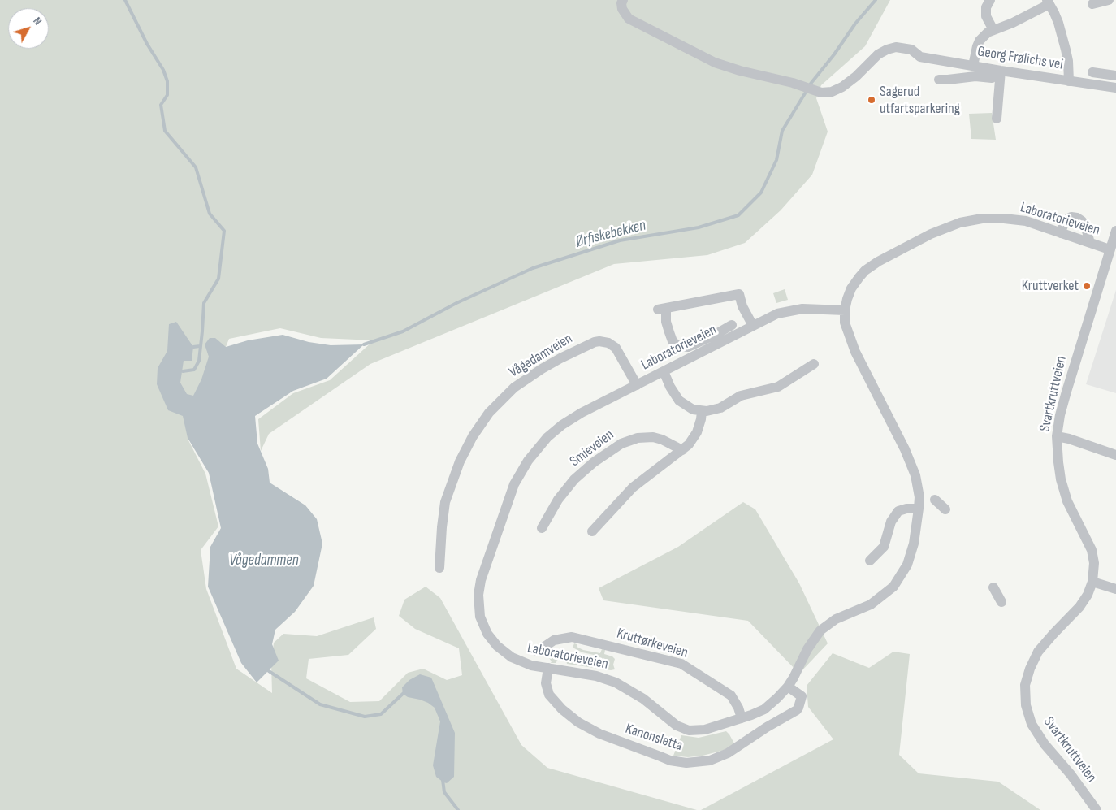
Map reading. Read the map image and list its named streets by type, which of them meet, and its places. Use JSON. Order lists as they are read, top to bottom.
{
  "streets": {
    "street": [
      "Georg Frølichs vei",
      "Laboratorieveien",
      "Vågedamveien",
      "Svartkruttveien",
      "Smieveien",
      "Kruttørkeveien",
      "Kanonsletta"
    ]
  },
  "crossings": [
    ["Laboratorieveien", "Vågedamveien"],
    ["Laboratorieveien", "Svartkruttveien"],
    ["Laboratorieveien", "Kruttørkeveien"],
    ["Laboratorieveien", "Kanonsletta"]
  ],
  "water": ["Ørfiskebekken", "Vågedammen"],
  "places": ["Sagerud utfartsparkering", "Kruttverket"],
  "north": "top right"
}
